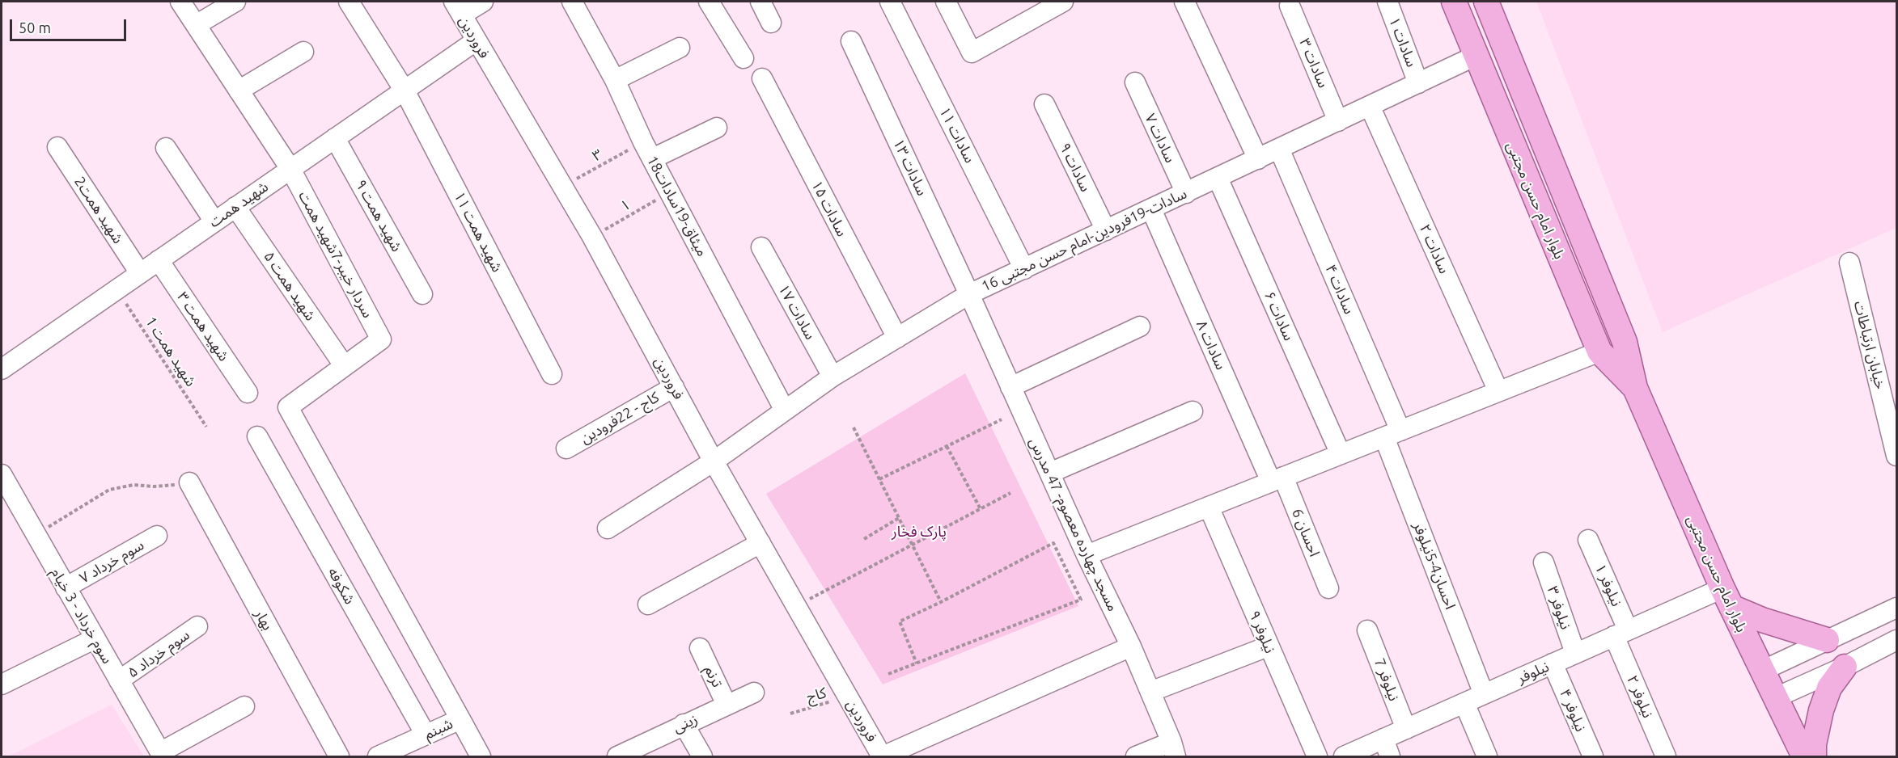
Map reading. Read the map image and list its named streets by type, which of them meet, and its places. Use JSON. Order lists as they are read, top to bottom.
{
  "streets": {
    "main road": ["بلوار امام حسن مجتبی"],
    "street": [
      "فروردین",
      "سادات ‍‍۱",
      "سادات ۳",
      "سادات ۱۱",
      "سادات ۷",
      "سادات ۱۳",
      "سادات ۹",
      "شهید همت",
      "18میثاق-19سادات",
      "سادات ۱۵",
      "2شهید همت",
      "شهید همت ۹",
      "شهید همت ۱۱",
      "سادات-19فرودین-امام حسن مجتبی 16",
      "سادات ۲",
      "سردار خیبر-7شهید همت",
      "شهید همت ۵",
      "سادات ۴",
      "سادات ۱۷",
      "سادات ۶",
      "شهید همت ۳",
      "سادات ۸",
      "خیابان ارتباطات",
      "کاج - 22فرودین",
      "مسجد چهارده معصوم- 47 مدرس",
      "احسان 6",
      "سوم خرداد ۷",
      "احسان4-5نیلوفر",
      "نیلوفر ۱",
      "شکوفه",
      "نیلوفر ۳",
      "سوم خرداد - 3 خیام",
      "بهار",
      "نیلوفر ۹",
      "سوم خرداد ۵",
      "نیلوفر",
      "ترنم",
      "نیلوفر 7",
      "نیلوفر ۲",
      "نیلوفر ۴",
      "زینی",
      "شبنم"
    ],
    "path": [
      "۳",
      "۱",
      "شهید همت 1",
      "کاج"
    ]
  },
  "crossings": [
    ["فروردین", "۳"],
    ["فروردین", "شهید همت"],
    ["فروردین", "۱"],
    ["فروردین", "سادات-19فرودین-امام حسن مجتبی 16"],
    ["فروردین", "کاج - 22فرودین"],
    ["فروردین", "کاج"],
    ["سادات ‍‍۱", "سادات-19فرودین-امام حسن مجتبی 16"],
    ["سادات ۳", "سادات-19فرودین-امام حسن مجتبی 16"],
    ["سادات ۱۱", "سادات-19فرودین-امام حسن مجتبی 16"],
    ["سادات ۷", "سادات-19فرودین-امام حسن مجتبی 16"],
    ["۳", "18میثاق-19سادات"],
    ["سادات ۱۳", "سادات-19فرودین-امام حسن مجتبی 16"],
    ["سادات ۱۳", "مسجد چهارده معصوم- 47 مدرس"],
    ["سادات ۹", "سادات-19فرودین-امام حسن مجتبی 16"],
    ["بلوار امام حسن مجتبی", "سادات-19فرودین-امام حسن مجتبی 16"],
    ["بلوار امام حسن مجتبی", "نیلوفر"],
    ["شهید همت", "2شهید همت"],
    ["شهید همت", "شهید همت ۹"],
    ["شهید همت", "شهید همت ۱۱"],
    ["شهید همت", "سردار خیبر-7شهید همت"],
    ["شهید همت", "شهید همت ۵"],
    ["شهید همت", "شهید همت ۳"],
    ["شهید همت", "شهید همت 1"],
    ["۱", "18میثاق-19سادات"],
    ["18میثاق-19سادات", "سادات-19فرودین-امام حسن مجتبی 16"],
    ["سادات ۱۵", "سادات-19فرودین-امام حسن مجتبی 16"],
    ["سادات-19فرودین-امام حسن مجتبی 16", "سادات ۲"],
    ["سادات-19فرودین-امام حسن مجتبی 16", "سادات ۴"],
    ["سادات-19فرودین-امام حسن مجتبی 16", "سادات ۱۷"],
    ["سادات-19فرودین-امام حسن مجتبی 16", "سادات ۶"],
    ["سادات-19فرودین-امام حسن مجتبی 16", "سادات ۸"],
    ["سادات-19فرودین-امام حسن مجتبی 16", "مسجد چهارده معصوم- 47 مدرس"],
    ["سردار خیبر-7شهید همت", "شهید همت ۵"],
    ["سادات ۴", "احسان4-5نیلوفر"],
    ["سادات ۸", "احسان 6"],
    ["سوم خرداد ۷", "سوم خرداد - 3 خیام"],
    ["احسان4-5نیلوفر", "نیلوفر"],
    ["نیلوفر ۱", "نیلوفر"],
    ["نیلوفر ۱", "نیلوفر ۲"],
    ["شکوفه", "شبنم"],
    ["نیلوفر ۳", "نیلوفر"],
    ["سوم خرداد - 3 خیام", "سوم خرداد ۵"],
    ["نیلوفر", "نیلوفر 7"],
    ["نیلوفر", "نیلوفر ۲"],
    ["نیلوفر", "نیلوفر ۴"],
    ["ترنم", "زینی"]
  ],
  "parks": ["پارک فخار"],
  "scale_bar": "50 m"
}
